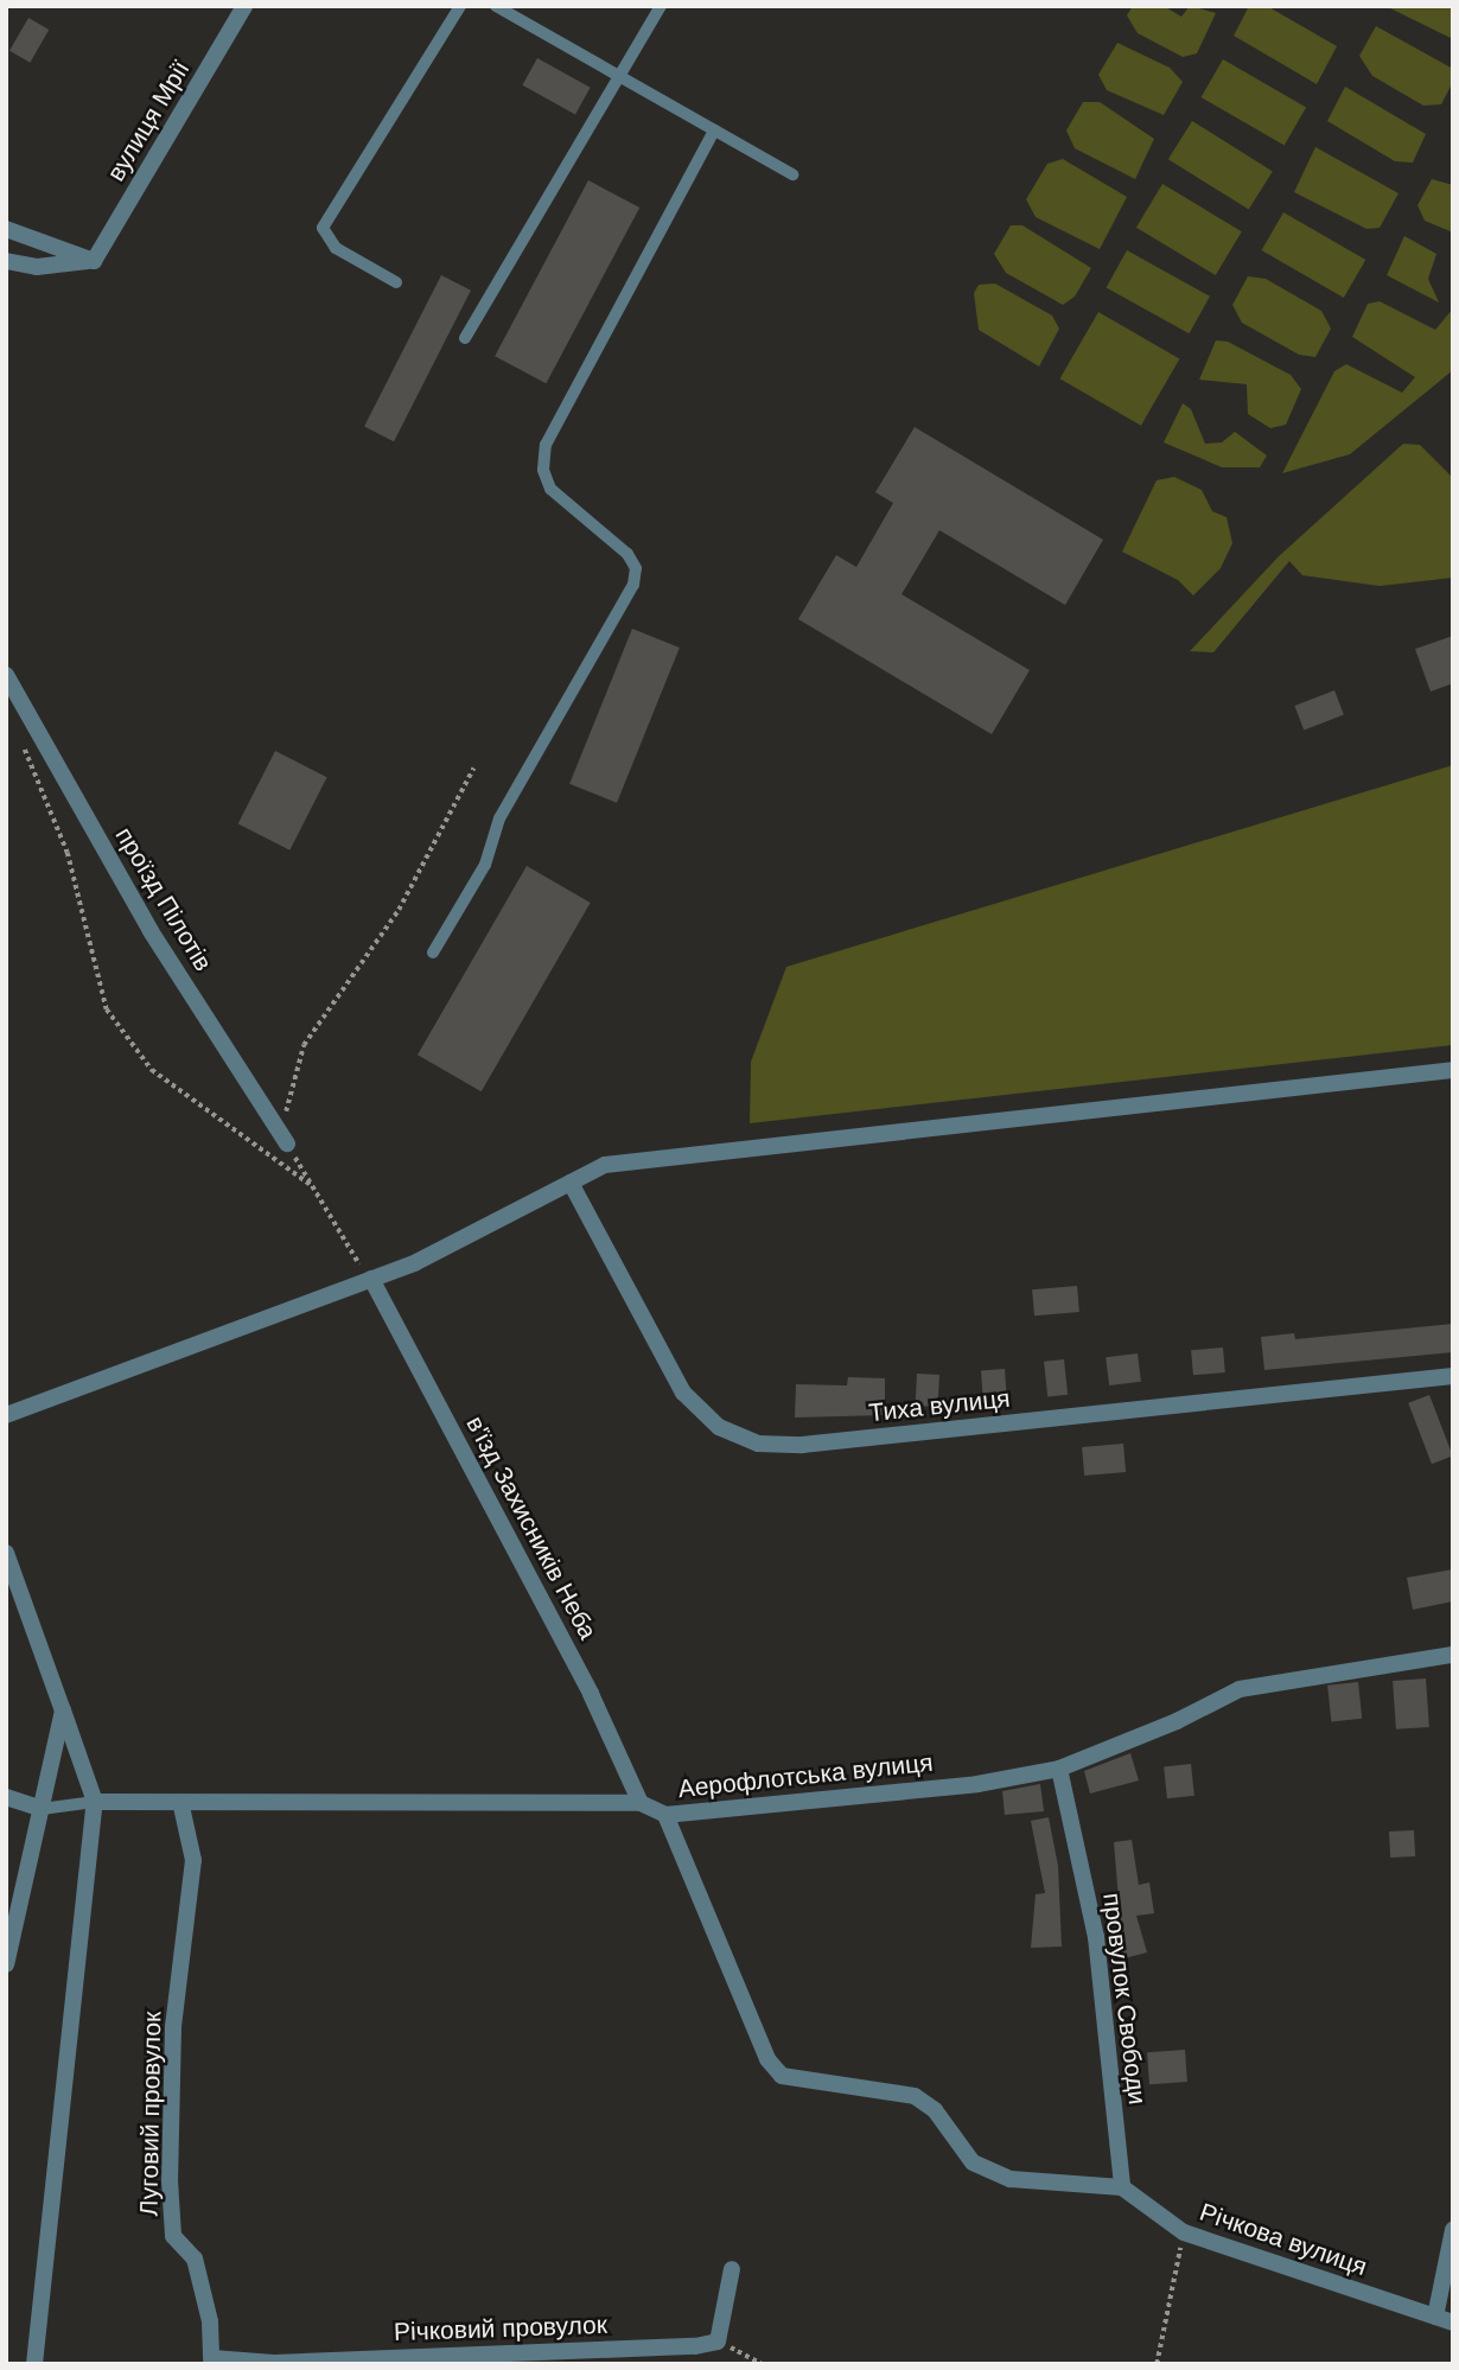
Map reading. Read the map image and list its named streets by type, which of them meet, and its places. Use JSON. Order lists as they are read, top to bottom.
{
  "streets": {
    "street": [
      "вулиця Мрії",
      "проїзд Пілотів",
      "Тиха вулиця",
      "в'їзд Захисників Неба",
      "Аерофлотська вулиця",
      "провулок Свободи",
      "Луговий провулок",
      "Річкова вулиця",
      "Річковий провулок"
    ]
  },
  "crossings": [
    ["в'їзд Захисників Неба", "Аерофлотська вулиця"],
    ["Аерофлотська вулиця", "провулок Свободи"],
    ["Аерофлотська вулиця", "Луговий провулок"],
    ["провулок Свободи", "Річкова вулиця"],
    ["Луговий провулок", "Річковий провулок"]
  ]
}
